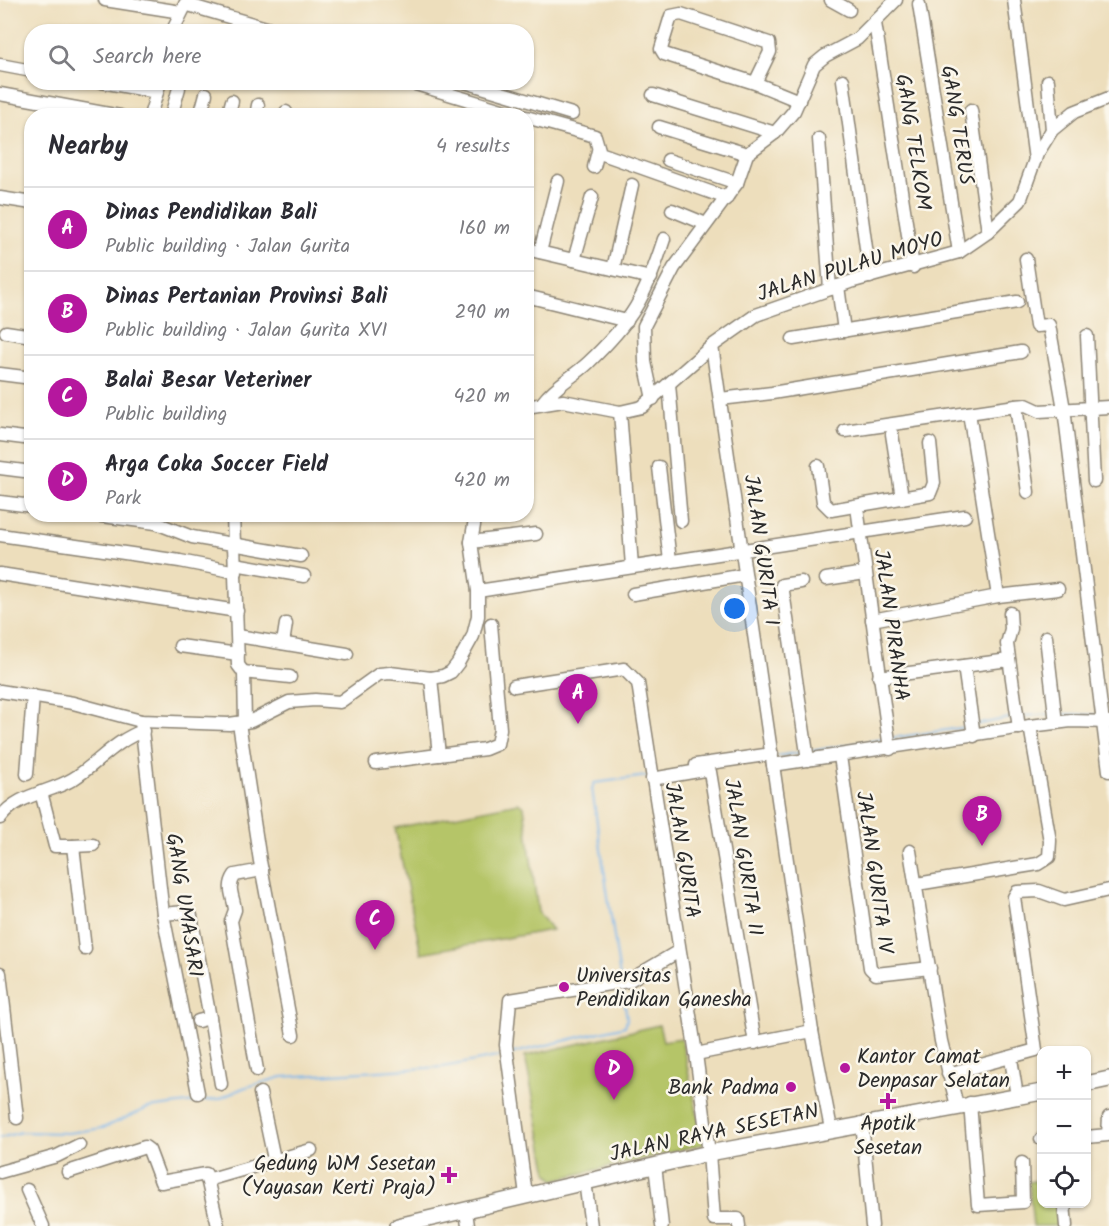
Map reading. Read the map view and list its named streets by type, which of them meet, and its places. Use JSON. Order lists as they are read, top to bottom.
{
  "streets": {
    "main road": ["JALAN RAYA SESETAN"],
    "street": [
      "GANG TERUS",
      "GANG TELKOM",
      "JALAN PULAU MOYO",
      "JALAN GURITA I",
      "JALAN PIRANHA",
      "JALAN GURITA",
      "JALAN GURITA II",
      "JALAN GURITA IV",
      "GANG UMASARI"
    ]
  },
  "crossings": [
    ["GANG TERUS", "JALAN PULAU MOYO"],
    ["GANG TELKOM", "JALAN PULAU MOYO"],
    ["JALAN PULAU MOYO", "JALAN GURITA I"],
    ["JALAN GURITA I", "JALAN RAYA SESETAN"],
    ["JALAN GURITA", "JALAN GURITA II"],
    ["JALAN GURITA", "JALAN RAYA SESETAN"]
  ],
  "places": {
    "other": ["Universitas Pendidikan Ganesha", "Kantor Camat Denpasar Selatan", "Bank Padma"],
    "health": ["Apotik Sesetan", "Gedung WM Sesetan (Yayasan Kerti Praja)"]
  },
  "page": {
    "search": "Search here",
    "heading": ["Nearby", "4 results"],
    "list": [
      {
        "mark": "A",
        "name": "Dinas Pendidikan Bali",
        "note": "Public building · Jalan Gurita",
        "value": "160 m"
      },
      {
        "mark": "B",
        "name": "Dinas Pertanian Provinsi Bali",
        "note": "Public building · Jalan Gurita XVI",
        "value": "290 m"
      },
      {
        "mark": "C",
        "name": "Balai Besar Veteriner",
        "note": "Public building",
        "value": "420 m"
      },
      {
        "mark": "D",
        "name": "Arga Coka Soccer Field",
        "note": "Park",
        "value": "420 m"
      }
    ],
    "pins": [
      "A",
      "B",
      "C",
      "D"
    ],
    "map_buttons": ["+", "−"]
  }
}
